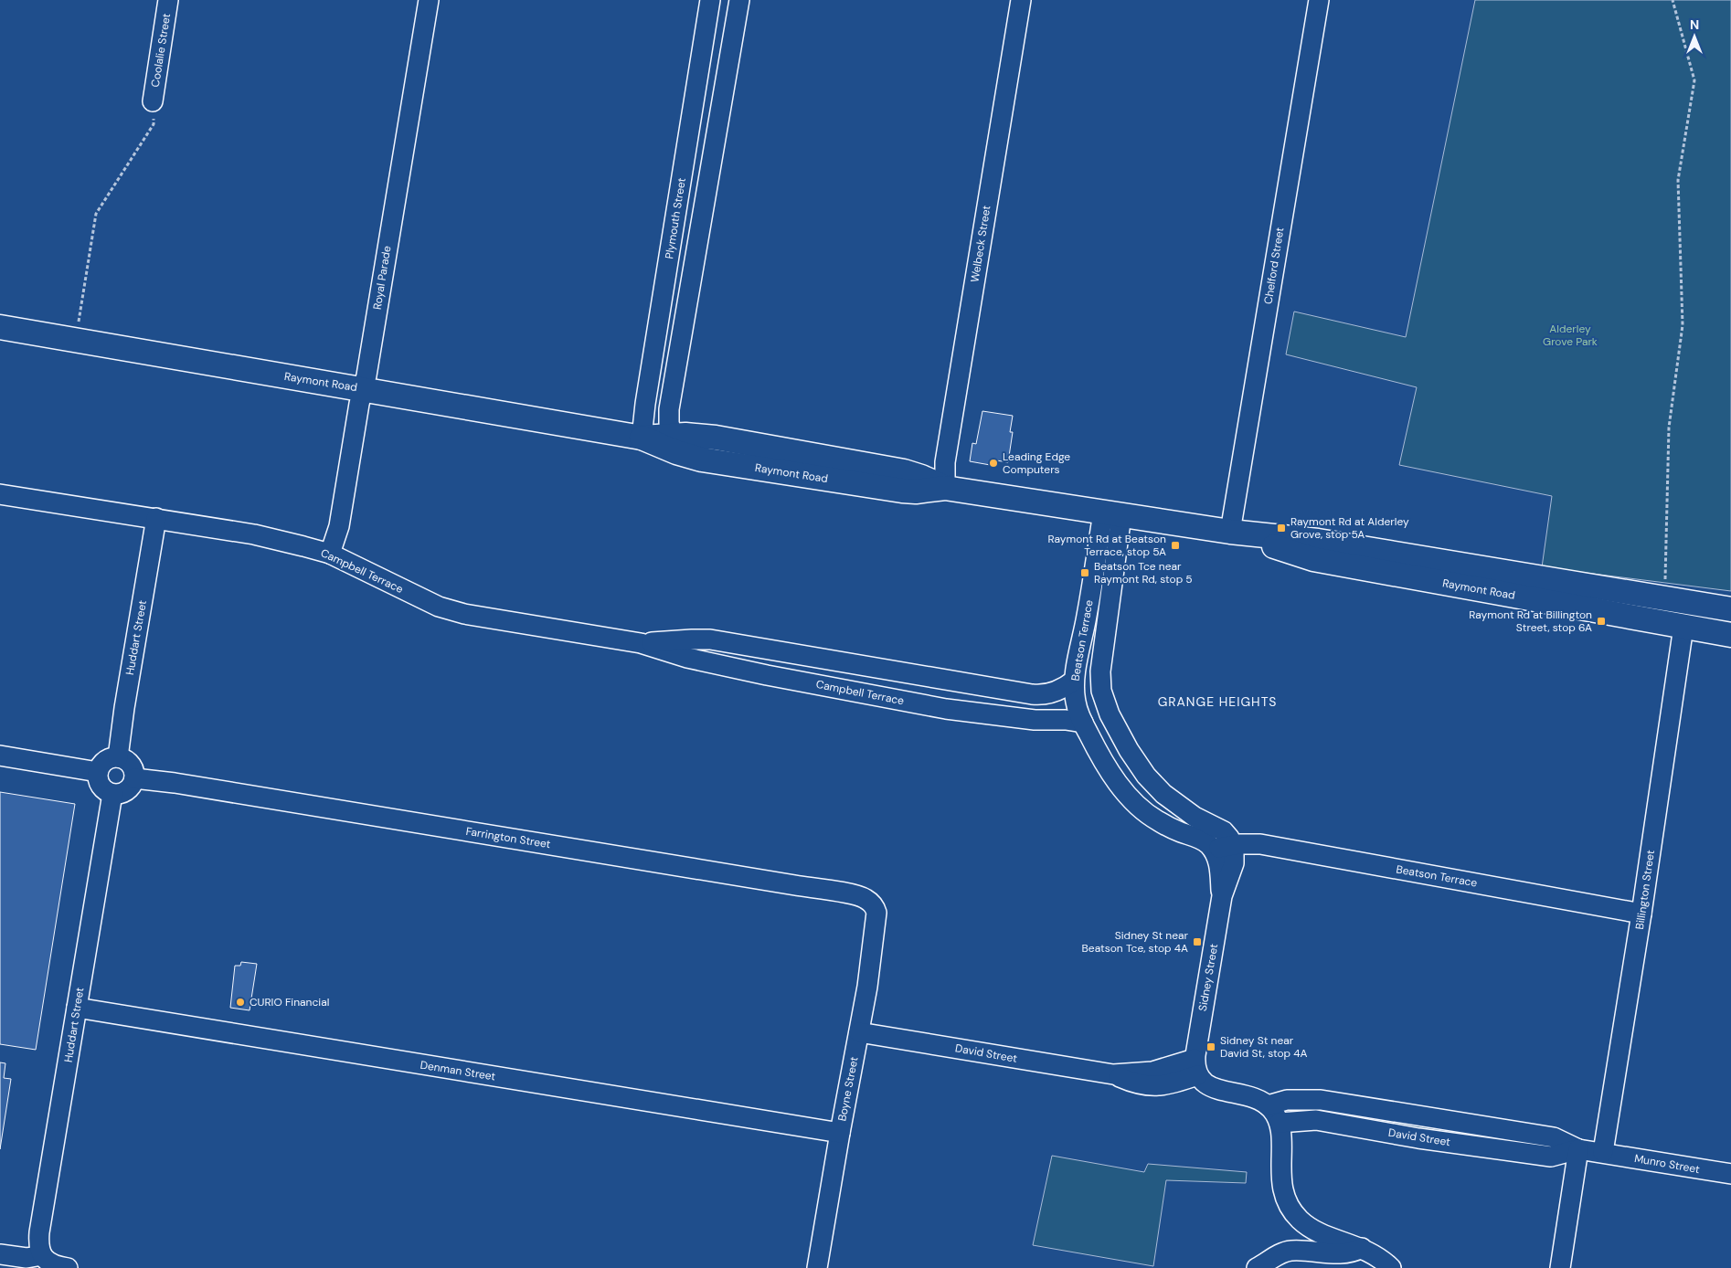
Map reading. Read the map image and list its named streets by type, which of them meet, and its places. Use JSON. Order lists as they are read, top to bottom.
{
  "streets": {
    "main road": ["Raymont Road"],
    "street": [
      "Coolalie Street",
      "Plymouth Street",
      "Welbeck Street",
      "Chelford Street",
      "Royal Parade",
      "Campbell Terrace",
      "Huddart Street",
      "Beatson Terrace",
      "Farrington Street",
      "Billington Street",
      "Sidney Street",
      "David Street",
      "Denman Street",
      "Boyne Street",
      "Munro Street"
    ]
  },
  "crossings": [
    ["Plymouth Street", "Raymont Road"],
    ["Welbeck Street", "Raymont Road"],
    ["Chelford Street", "Raymont Road"],
    ["Royal Parade", "Raymont Road"],
    ["Royal Parade", "Campbell Terrace"],
    ["Raymont Road", "Beatson Terrace"],
    ["Raymont Road", "Billington Street"],
    ["Campbell Terrace", "Huddart Street"],
    ["Campbell Terrace", "Beatson Terrace"],
    ["Huddart Street", "Farrington Street"],
    ["Huddart Street", "Denman Street"],
    ["Beatson Terrace", "Billington Street"],
    ["Beatson Terrace", "Sidney Street"],
    ["Farrington Street", "Boyne Street"],
    ["Billington Street", "David Street"],
    ["Billington Street", "Munro Street"],
    ["Sidney Street", "David Street"],
    ["David Street", "Boyne Street"],
    ["David Street", "Munro Street"],
    ["Denman Street", "Boyne Street"]
  ],
  "districts": ["GRANGE HEIGHTS"],
  "parks": ["Alderley Grove Park"],
  "places": {
    "other": ["Leading Edge Computers", "CURIO Financial"],
    "transit": [
      "Raymont Rd at Alderley Grove, stop 5A",
      "Raymont Rd at Beatson Terrace, stop 5A",
      "Beatson Tce near Raymont Rd, stop 5",
      "Raymont Rd at Billington Street, stop 6A",
      "Sidney St near Beatson Tce, stop 4A",
      "Sidney St near David St, stop 4A"
    ]
  },
  "north": "top"
}
